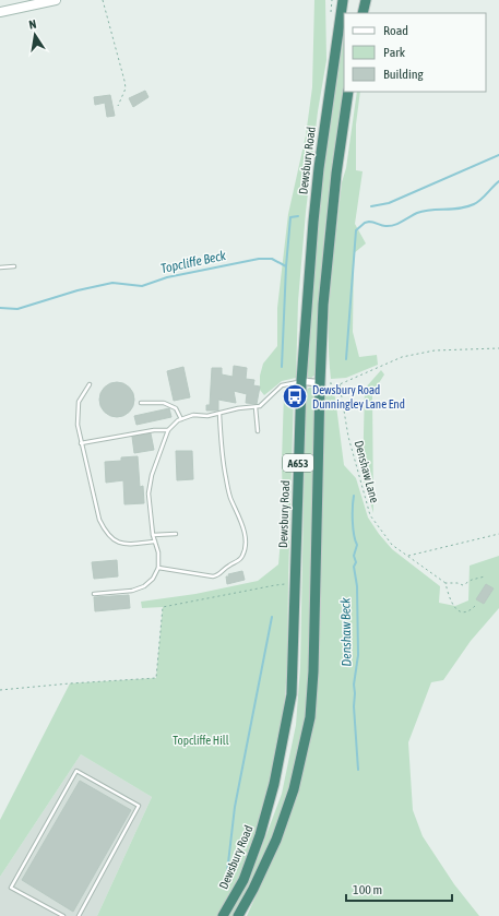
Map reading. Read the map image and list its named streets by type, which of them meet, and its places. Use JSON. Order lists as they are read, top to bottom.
{
  "streets": {
    "highway": ["Dewsbury Road", "A653"],
    "path": ["Denshaw Lane"]
  },
  "water": ["Topcliffe Beck", "Denshaw Beck"],
  "parks": ["Topcliffe Hill"],
  "places": {
    "bus stop": ["Dewsbury Road Dunningley Lane End"]
  },
  "legend": ["Road", "Park", "Building"],
  "scale_bar": "100 m",
  "north": "top"
}
